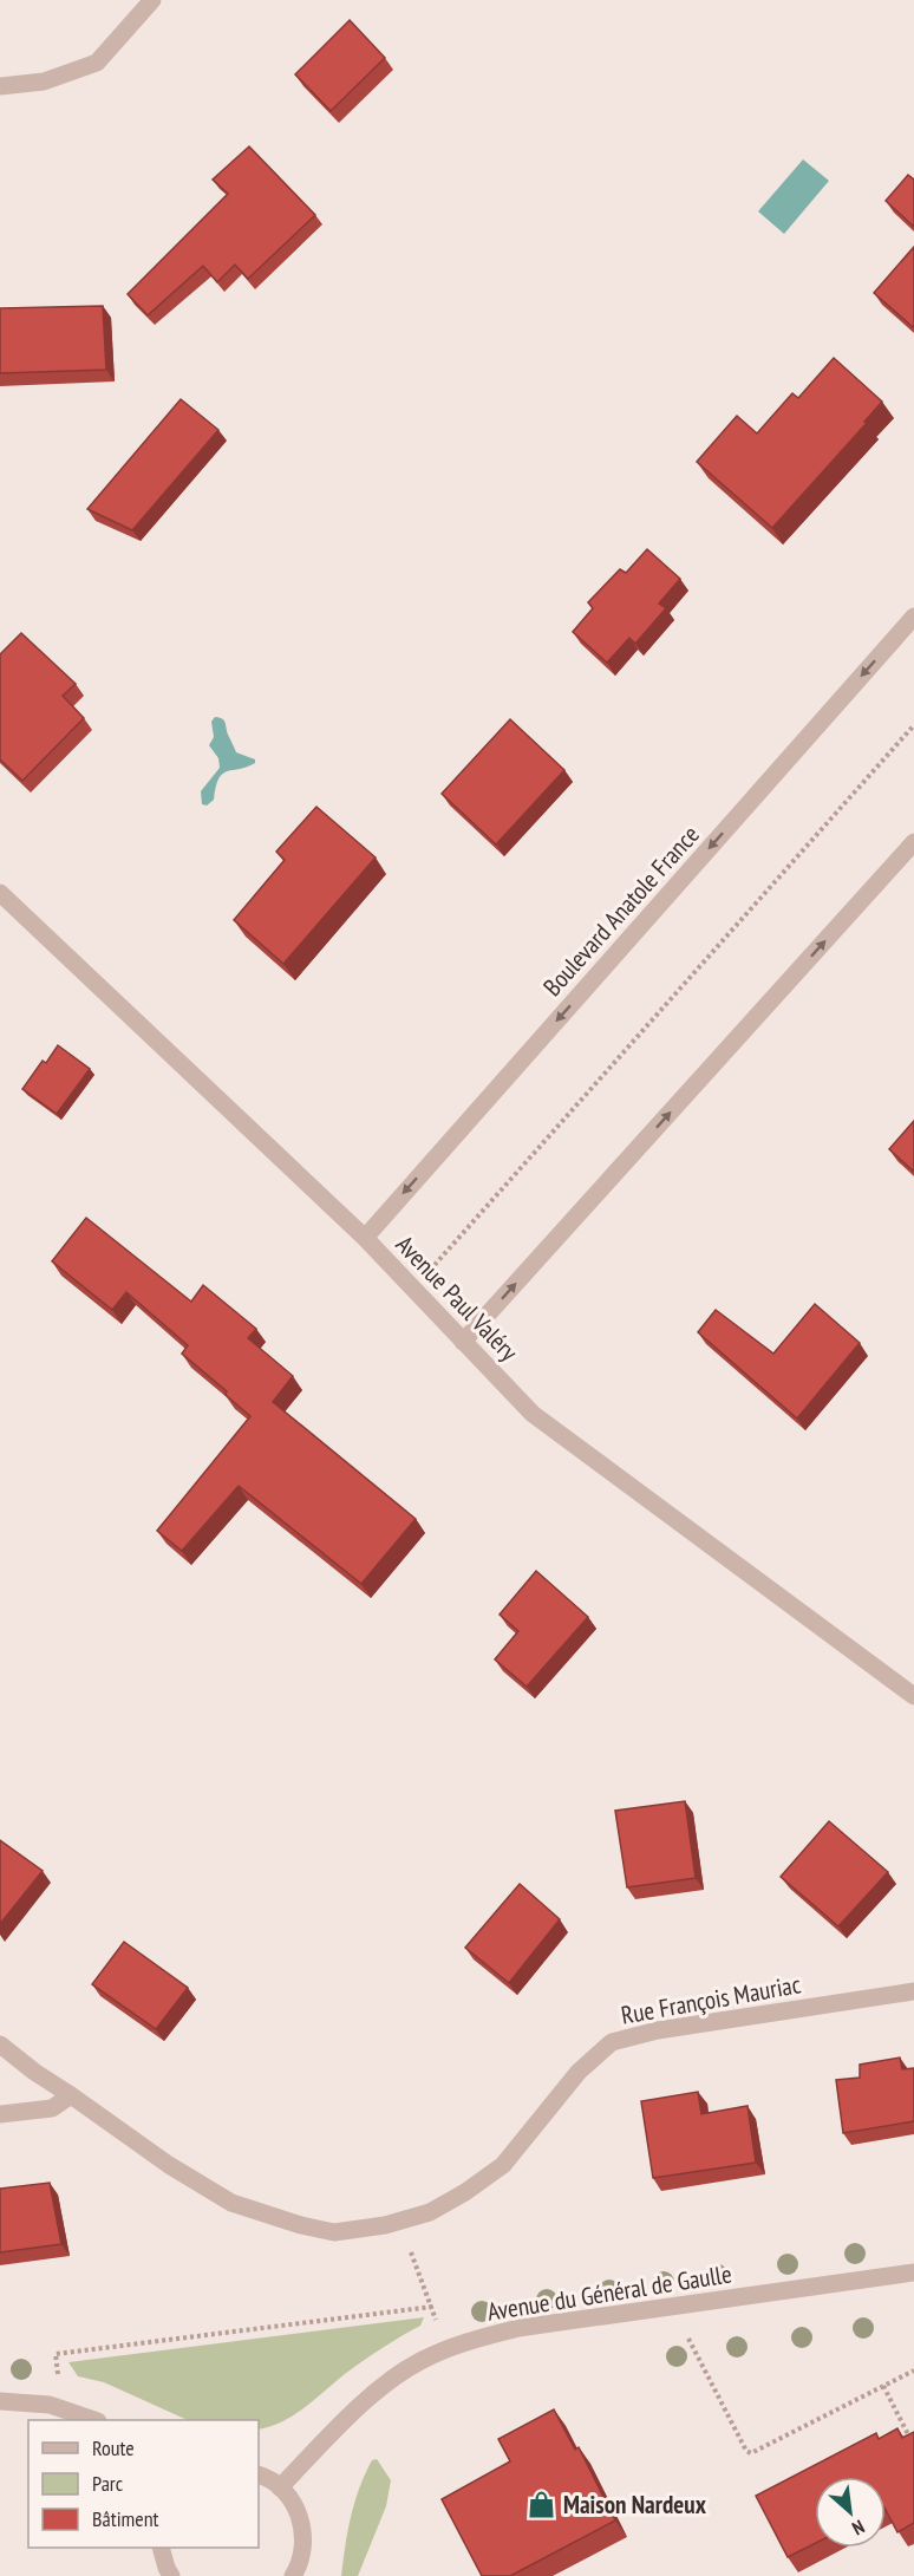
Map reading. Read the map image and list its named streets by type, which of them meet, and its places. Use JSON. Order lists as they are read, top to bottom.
{
  "streets": {
    "street": [
      "Boulevard Anatole France",
      "Avenue Paul Valéry",
      "Rue François Mauriac",
      "Avenue du Général de Gaulle"
    ]
  },
  "crossings": [
    ["Boulevard Anatole France", "Avenue Paul Valéry"]
  ],
  "places": {
    "shop": ["Maison Nardeux"]
  },
  "legend": ["Route", "Parc", "Bâtiment"],
  "north": "bottom right"
}
